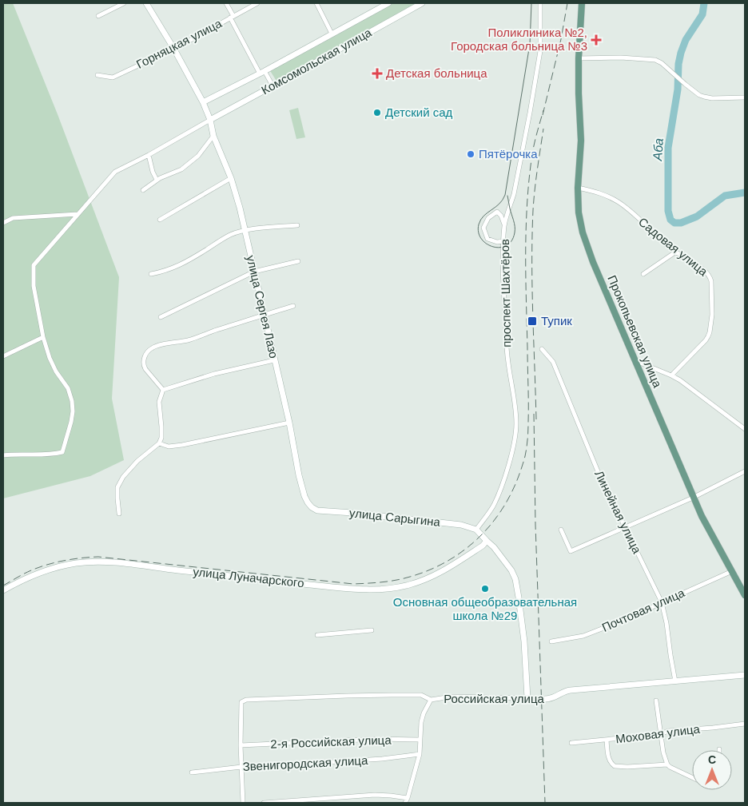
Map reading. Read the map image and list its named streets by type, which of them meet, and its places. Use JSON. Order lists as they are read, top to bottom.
{
  "streets": {
    "main road": [
      "Комсомольская улица",
      "улица Сергея Лазо",
      "Прокопьевская улица",
      "улица Сарыгина",
      "улица Луначарского",
      "Российская улица"
    ],
    "street": [
      "Горняцкая улица",
      "Садовая улица",
      "проспект Шахтёров",
      "Линейная улица",
      "Почтовая улица",
      "Моховая улица",
      "2-я Российская улица",
      "Звенигородская улица"
    ]
  },
  "crossings": [
    ["Комсомольская улица", "улица Сергея Лазо"],
    ["Садовая улица", "Прокопьевская улица"],
    ["проспект Шахтёров", "улица Сарыгина"],
    ["улица Сергея Лазо", "улица Сарыгина"],
    ["Прокопьевская улица", "Почтовая улица"],
    ["Линейная улица", "Почтовая улица"],
    ["Линейная улица", "Российская улица"],
    ["Российская улица", "2-я Российская улица"]
  ],
  "water": ["Аба"],
  "places": {
    "health": ["Поликлиника №2, Городская больница №3", "Детская больница"],
    "other": ["Детский сад", "Пятёрочка", "Основная общеобразовательная школа №29"],
    "transit": ["Тупик"]
  },
  "north": "top"
}
